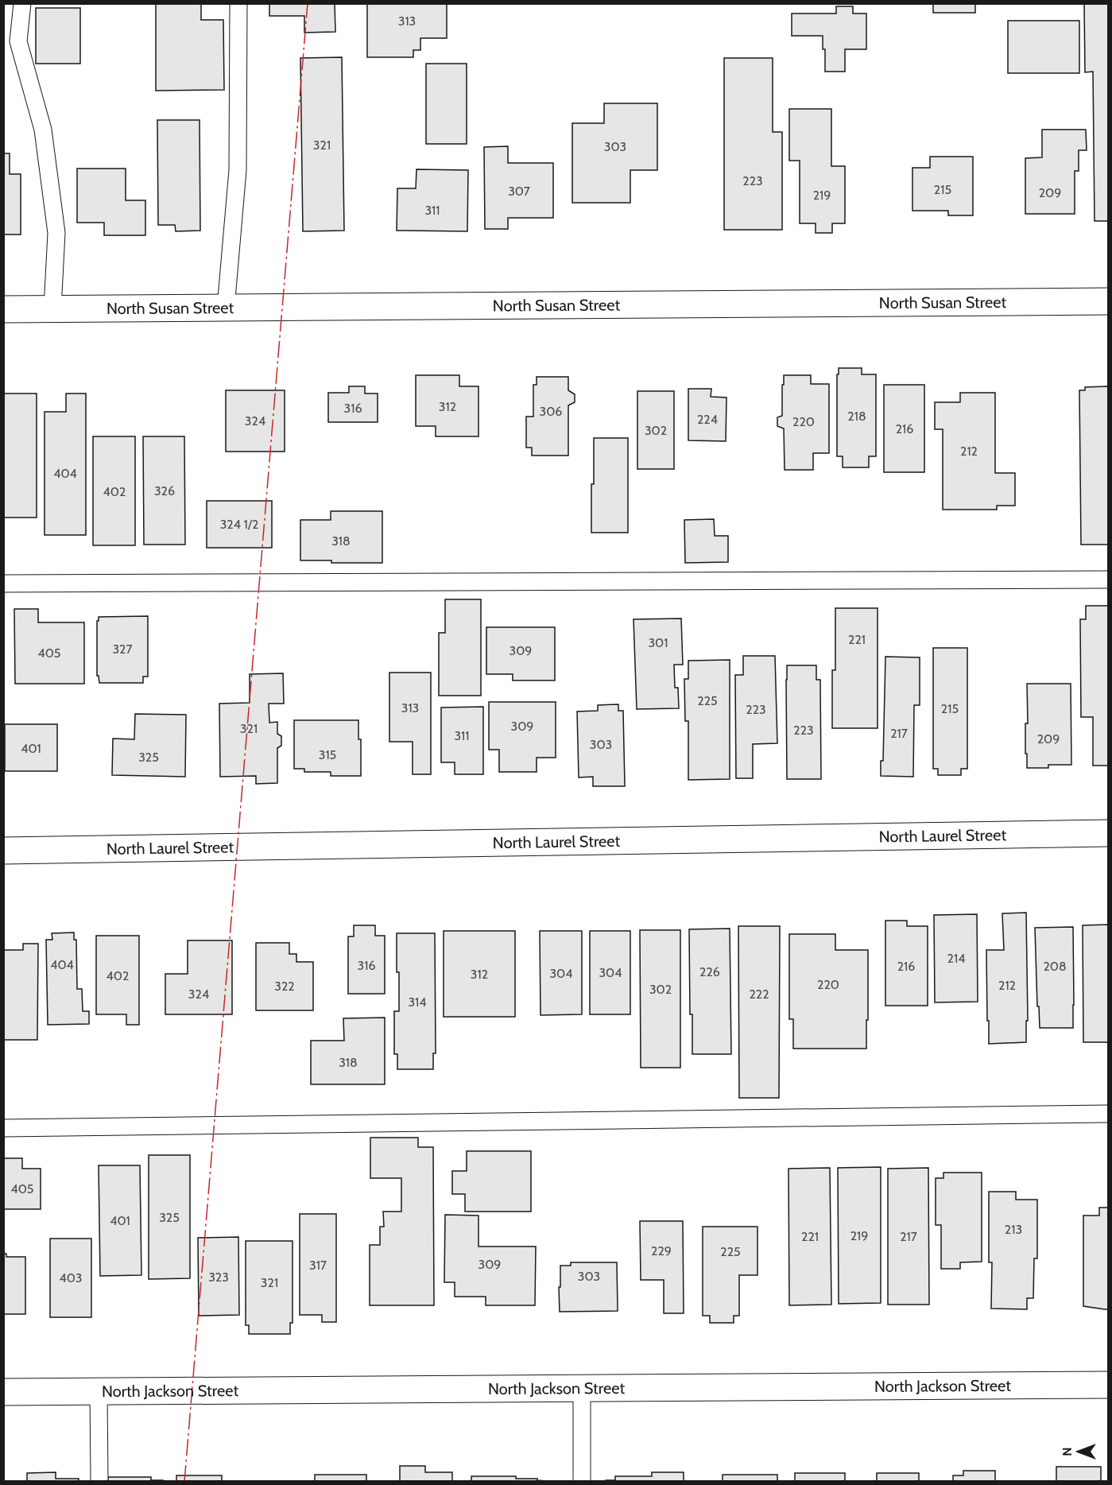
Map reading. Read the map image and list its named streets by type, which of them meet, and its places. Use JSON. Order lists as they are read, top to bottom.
{
  "streets": {
    "street": ["North Susan Street", "North Laurel Street", "North Jackson Street"]
  },
  "house_numbers": [
    "313",
    "321",
    "303",
    "223",
    "215",
    "307",
    "209",
    "219",
    "311",
    "312",
    "316",
    "306",
    "218",
    "224",
    "324",
    "220",
    "216",
    "302",
    "212",
    "404",
    "326",
    "402",
    "324 1/2",
    "318",
    "221",
    "301",
    "327",
    "309",
    "405",
    "225",
    "313",
    "215",
    "223",
    "309",
    "321",
    "223",
    "217",
    "311",
    "209",
    "303",
    "401",
    "315",
    "325",
    "214",
    "404",
    "316",
    "216",
    "208",
    "226",
    "304",
    "304",
    "312",
    "402",
    "220",
    "212",
    "322",
    "302",
    "324",
    "222",
    "314",
    "318",
    "405",
    "325",
    "401",
    "213",
    "219",
    "221",
    "217",
    "229",
    "225",
    "309",
    "317",
    "303",
    "323",
    "403",
    "321"
  ],
  "north": "left"
}
